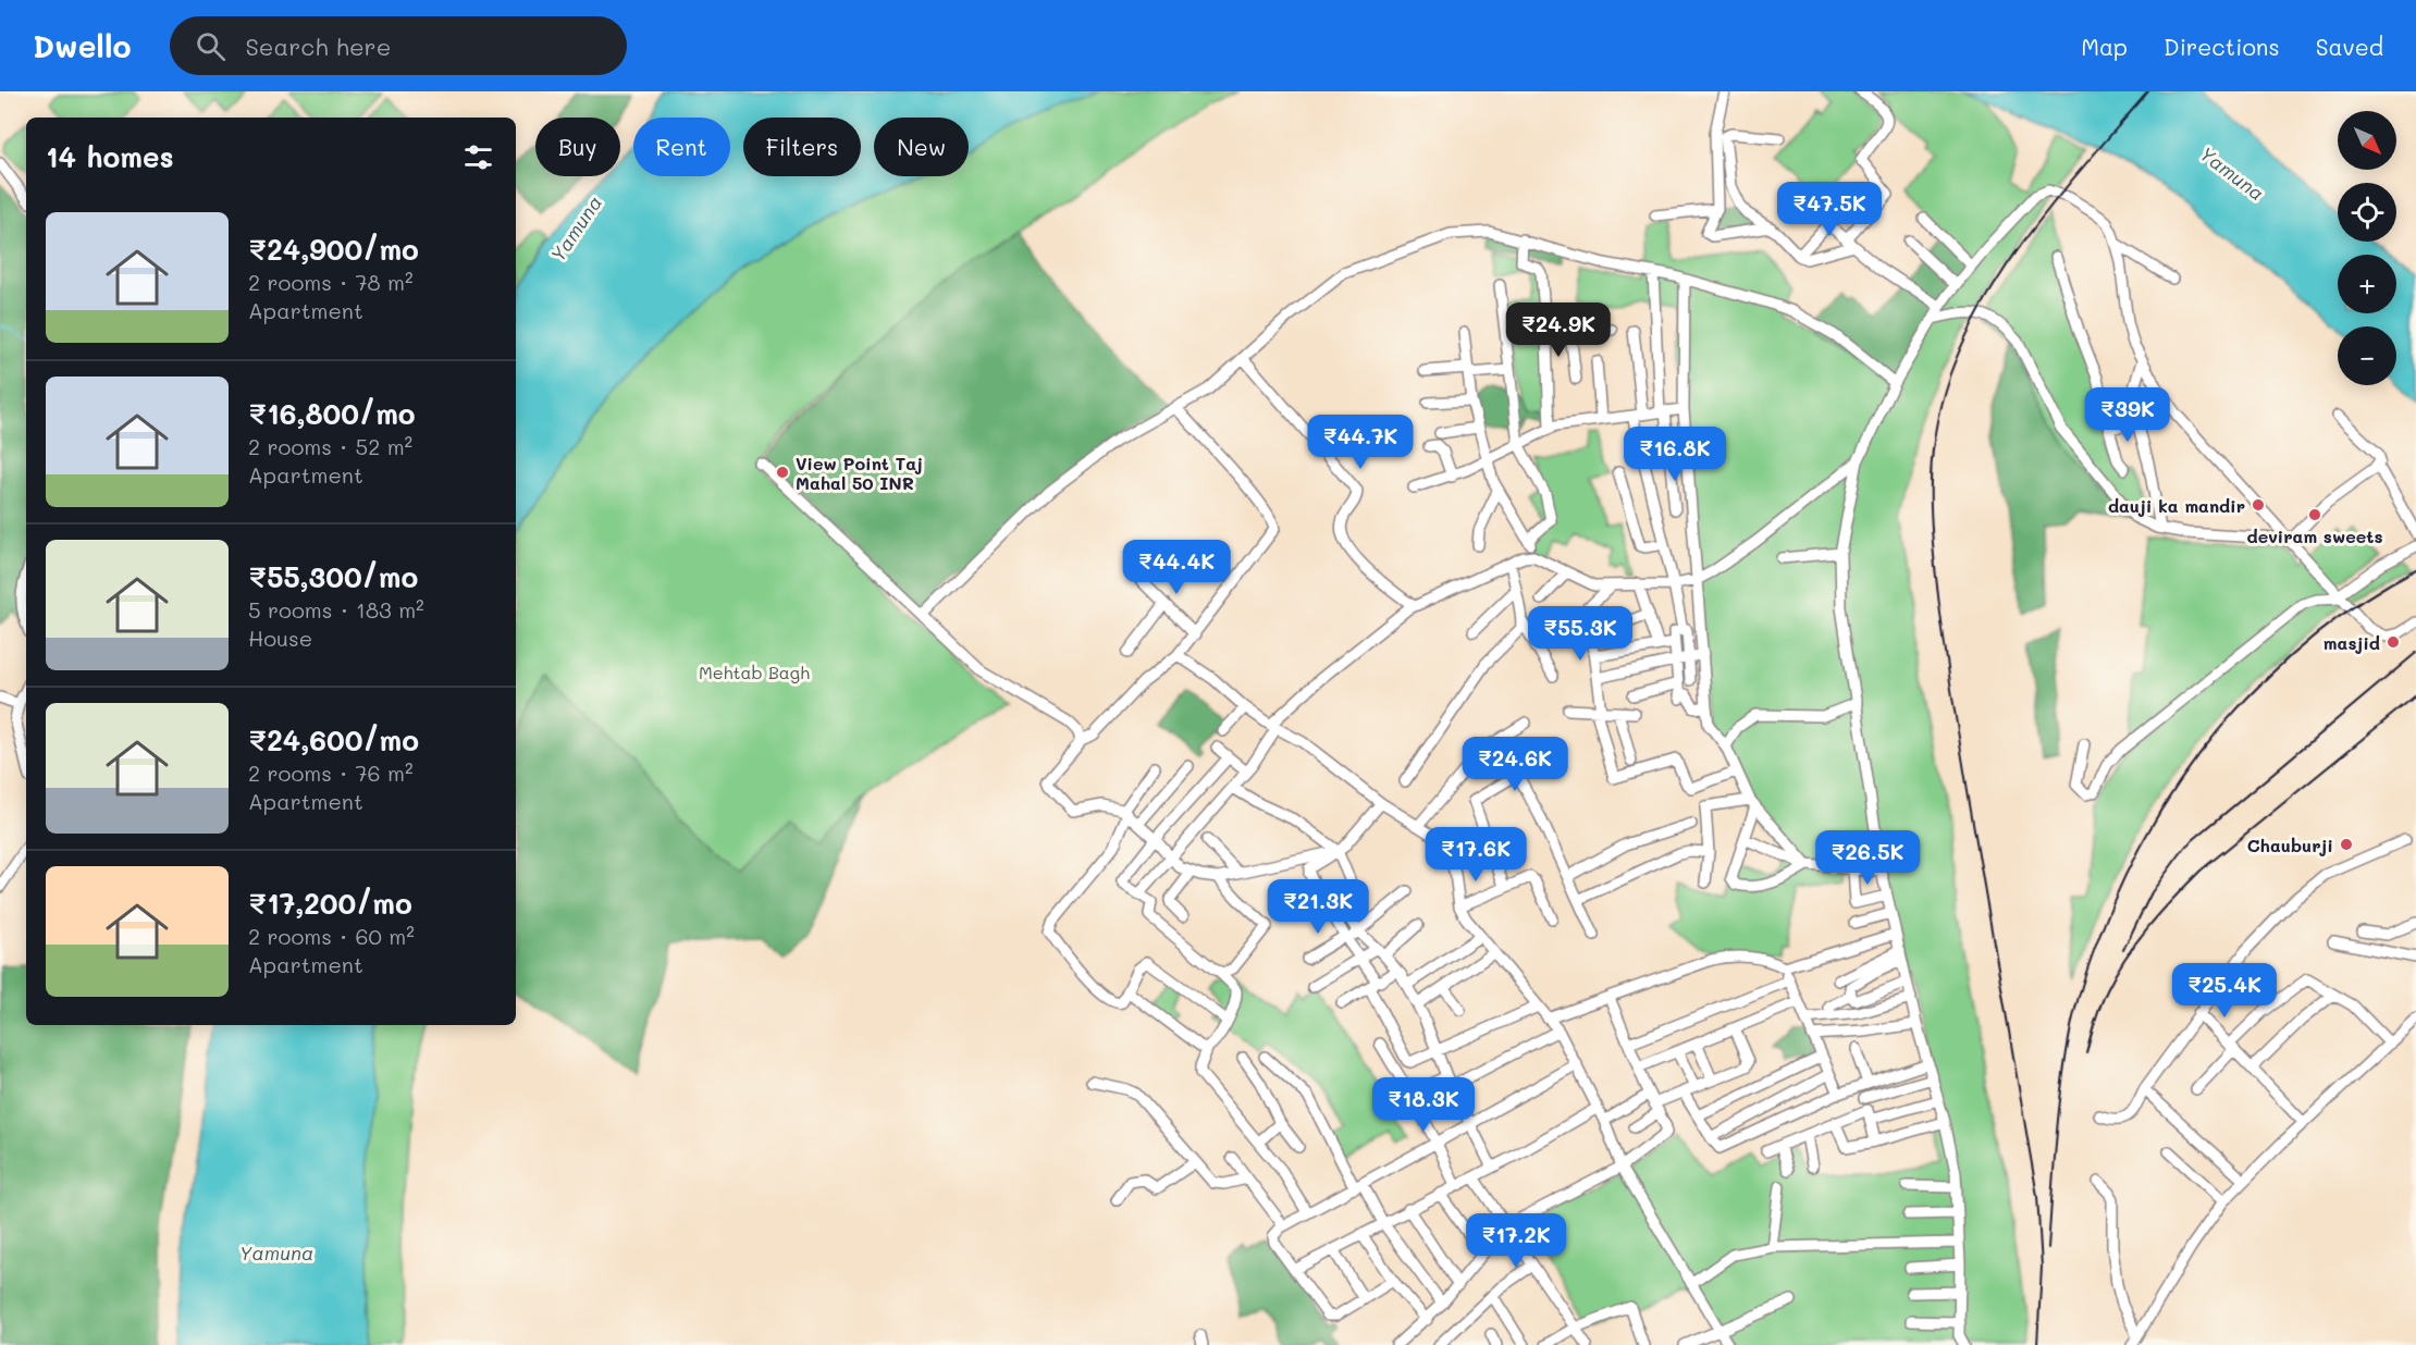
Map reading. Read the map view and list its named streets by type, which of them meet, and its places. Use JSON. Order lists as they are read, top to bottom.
{
  "water": ["Yamuna"],
  "parks": ["Mehtab Bagh"],
  "places": [
    "View Point Taj Mahal 50 INR",
    "dauji ka mandir",
    "deviram sweets",
    "masjid",
    "Chauburji"
  ],
  "north": "bottom right",
  "page": {
    "header": "Dwello",
    "search": "Search here",
    "nav": ["Map", "Directions", "Saved"],
    "map_buttons": ["+", "−"],
    "chip": [
      "Buy",
      "Rent",
      "Filters",
      "New"
    ],
    "heading": "14 homes",
    "price": [
      "₹47.5K",
      "₹24.9K",
      "₹39K",
      "₹44.7K",
      "₹16.8K",
      "₹44.4K",
      "₹55.3K",
      "₹24.6K",
      "₹17.6K",
      "₹26.5K",
      "₹21.3K",
      "₹25.4K",
      "₹18.3K",
      "₹17.2K"
    ],
    "list": [
      {
        "name": "₹24,900/mo",
        "note": "2 rooms · 78 m² · Apartment"
      },
      {
        "name": "₹16,800/mo",
        "note": "2 rooms · 52 m² · Apartment"
      },
      {
        "name": "₹55,300/mo",
        "note": "5 rooms · 183 m² · House"
      },
      {
        "name": "₹24,600/mo",
        "note": "2 rooms · 76 m² · Apartment"
      },
      {
        "name": "₹17,200/mo",
        "note": "2 rooms · 60 m² · Apartment"
      }
    ]
  }
}
